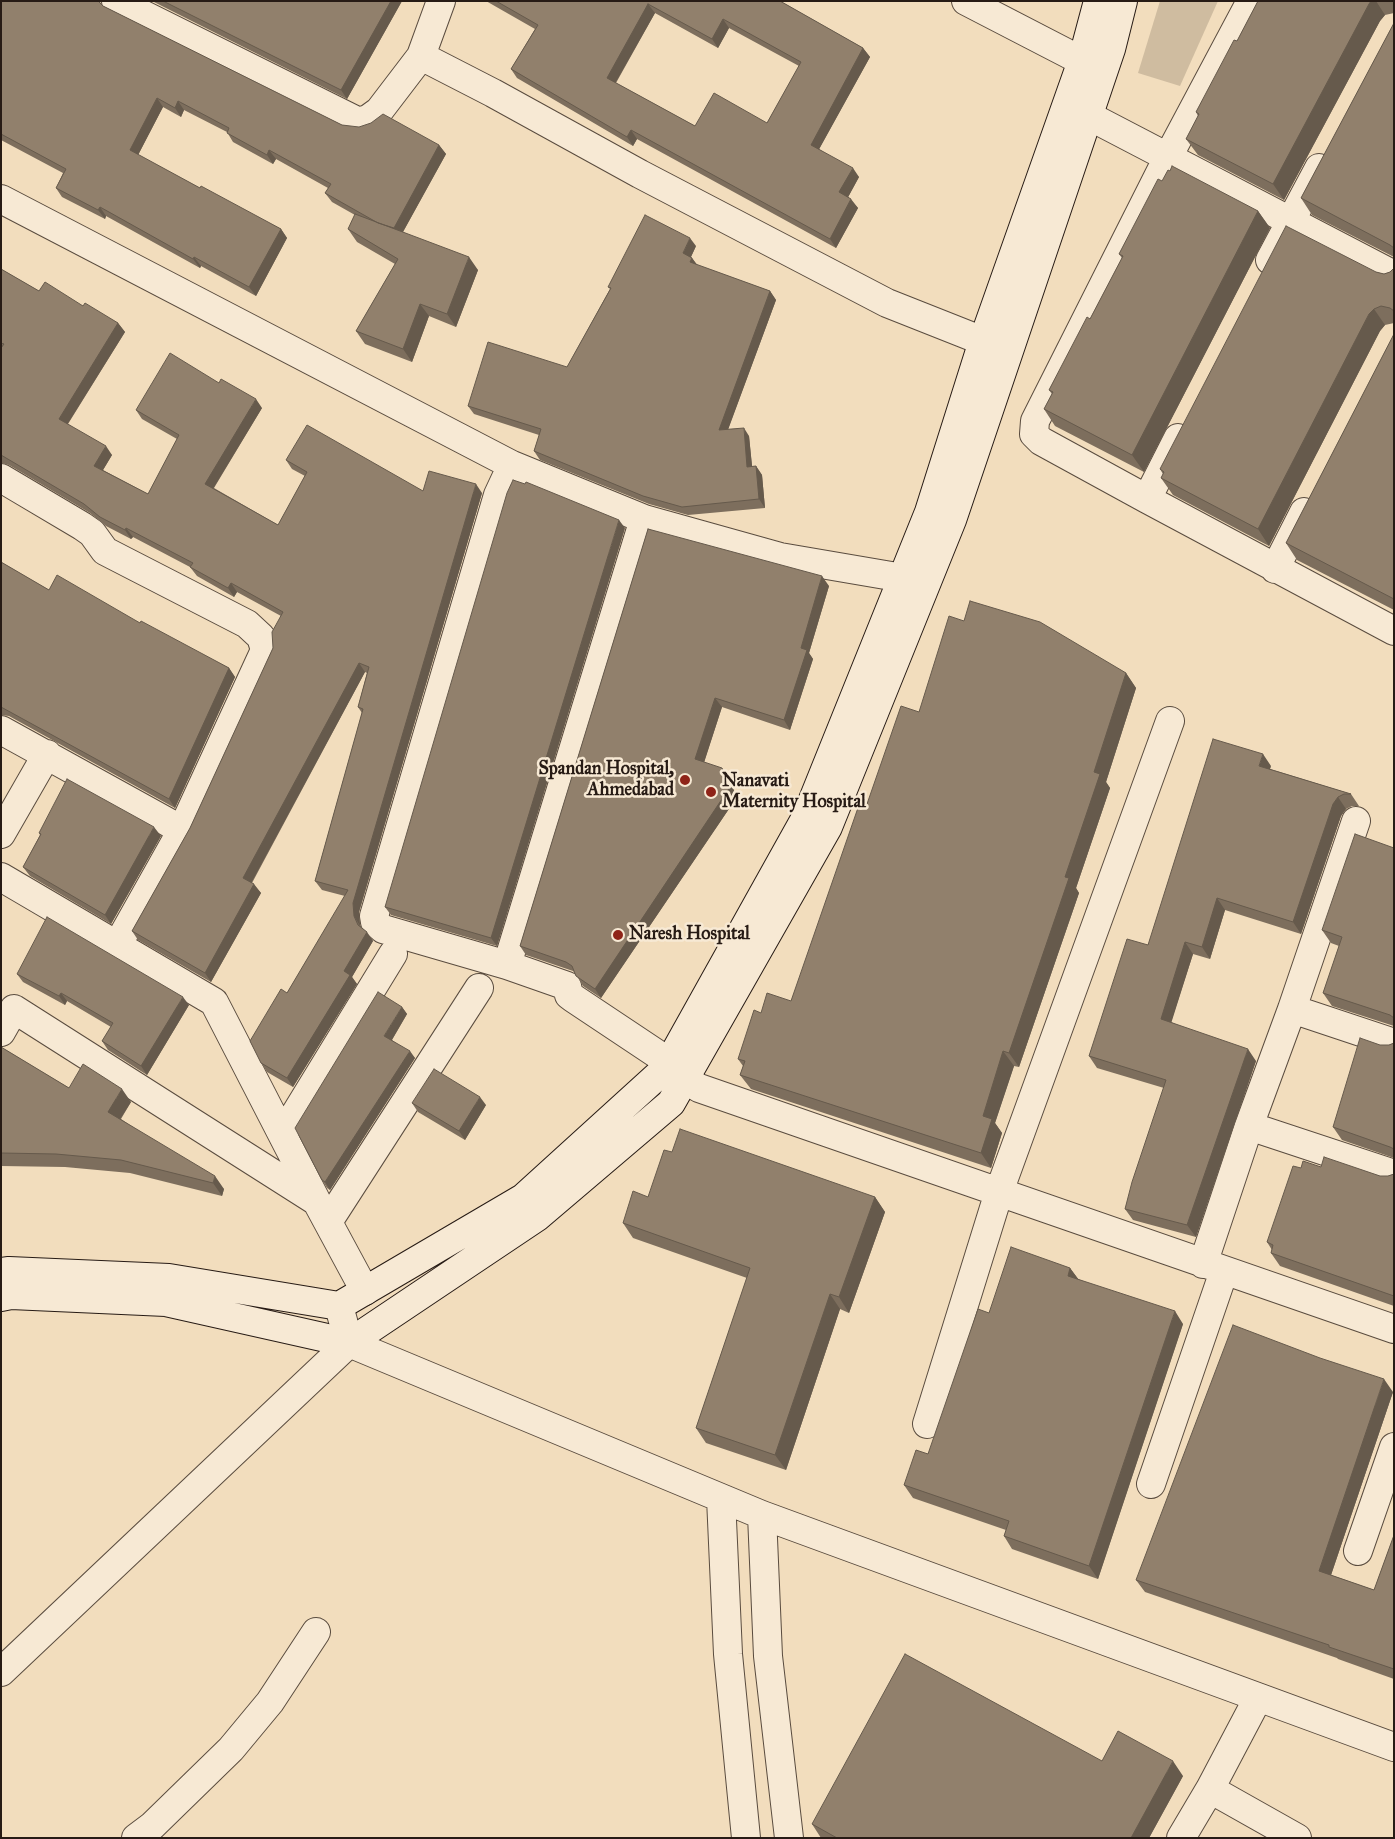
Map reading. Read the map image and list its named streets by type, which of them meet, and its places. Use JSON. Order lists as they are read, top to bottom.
{
  "places": ["Spandan Hospital, Ahmedabad", "Nanavati Maternity Hospital", "Naresh Hospital"]
}
